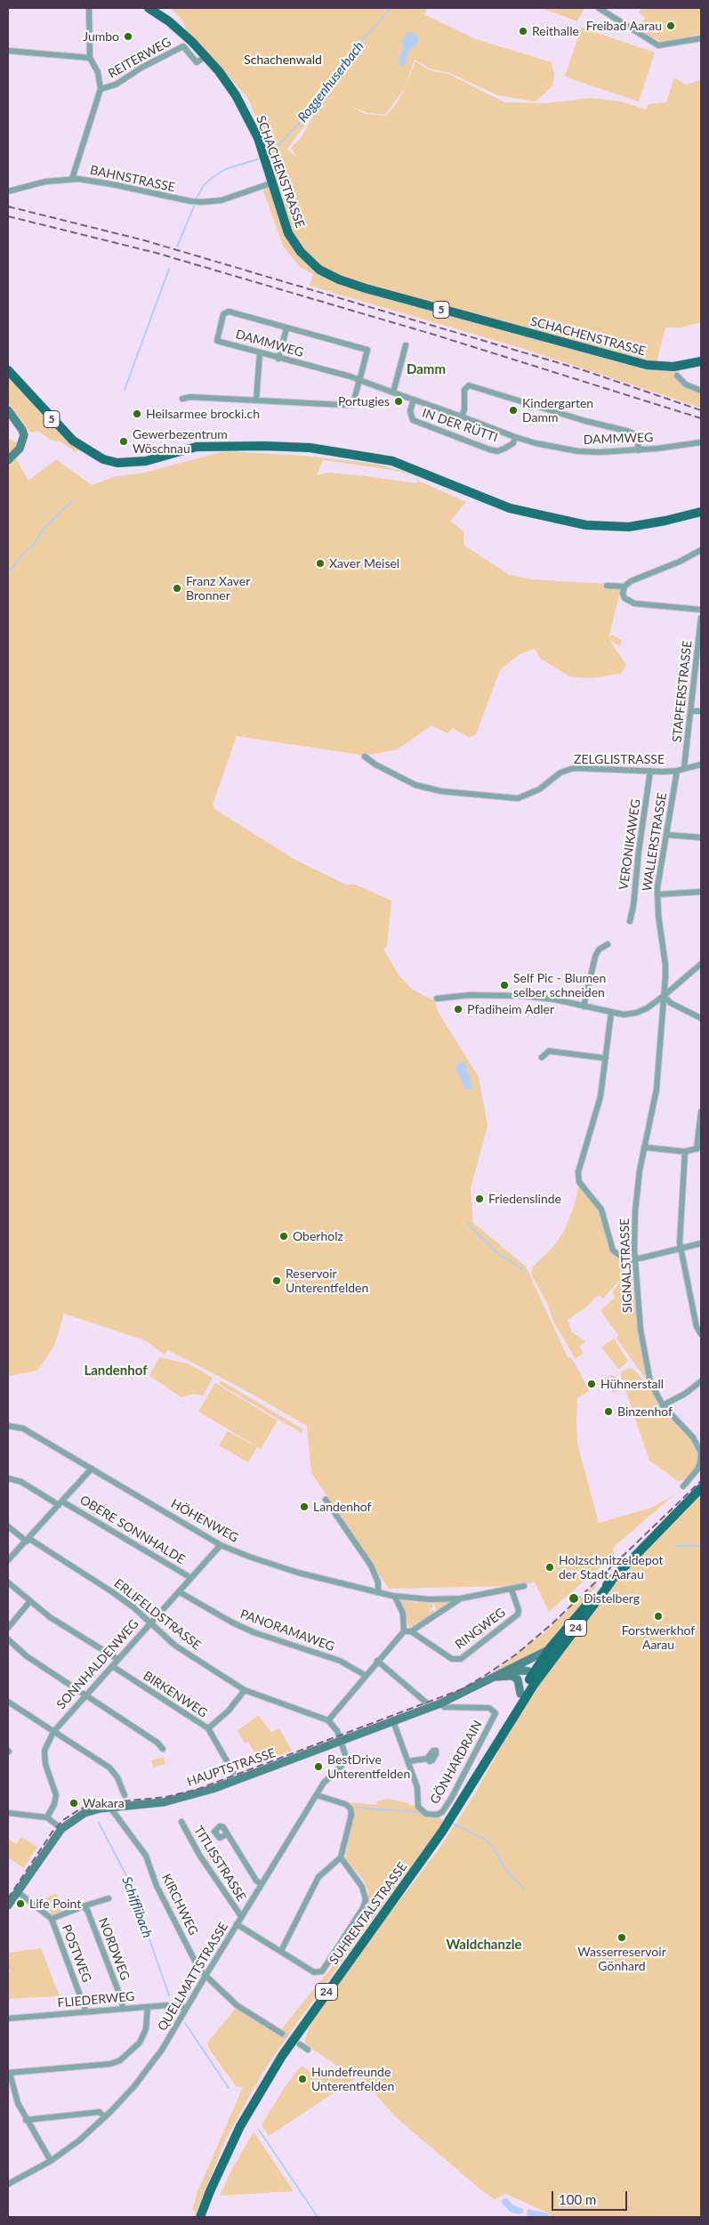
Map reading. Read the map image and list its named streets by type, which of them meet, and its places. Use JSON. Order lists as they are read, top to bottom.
{
  "streets": {
    "main road": [
      "SCHACHENSTRASSE",
      "5",
      "24",
      "HAUPTSTRASSE",
      "SUHRENTALSTRASSE"
    ],
    "street": [
      "REITERWEG",
      "BAHNSTRASSE",
      "DAMMWEG",
      "IN DER RÜTTI",
      "STAPFERSTRASSE",
      "ZELGLISTRASSE",
      "WALLERSTRASSE",
      "VERONIKAWEG",
      "SIGNALSTRASSE",
      "HÖHENWEG",
      "OBERE SONNHALDE",
      "ERLIFELDSTRASSE",
      "RINGWEG",
      "PANORAMAWEG",
      "SONNHALDENWEG",
      "BIRKENWEG",
      "GÖNHARDRAIN",
      "TITLISSTRASSE",
      "KIRCHWEG",
      "NORDWEG",
      "POSTWEG",
      "QUELLMATTSTRASSE",
      "FLIEDERWEG"
    ]
  },
  "crossings": [
    ["REITERWEG", "SCHACHENSTRASSE"],
    ["SCHACHENSTRASSE", "BAHNSTRASSE"],
    ["DAMMWEG", "IN DER RÜTTI"],
    ["STAPFERSTRASSE", "ZELGLISTRASSE"],
    ["ZELGLISTRASSE", "WALLERSTRASSE"],
    ["ZELGLISTRASSE", "VERONIKAWEG"],
    ["WALLERSTRASSE", "SIGNALSTRASSE"],
    ["HÖHENWEG", "RINGWEG"],
    ["HÖHENWEG", "SONNHALDENWEG"],
    ["OBERE SONNHALDE", "SONNHALDENWEG"],
    ["ERLIFELDSTRASSE", "SONNHALDENWEG"],
    ["24", "SUHRENTALSTRASSE"],
    ["PANORAMAWEG", "SONNHALDENWEG"],
    ["SONNHALDENWEG", "BIRKENWEG"],
    ["GÖNHARDRAIN", "HAUPTSTRASSE"],
    ["HAUPTSTRASSE", "KIRCHWEG"],
    ["HAUPTSTRASSE", "POSTWEG"],
    ["HAUPTSTRASSE", "QUELLMATTSTRASSE"],
    ["TITLISSTRASSE", "QUELLMATTSTRASSE"],
    ["KIRCHWEG", "QUELLMATTSTRASSE"],
    ["NORDWEG", "FLIEDERWEG"],
    ["POSTWEG", "FLIEDERWEG"],
    ["QUELLMATTSTRASSE", "FLIEDERWEG"]
  ],
  "districts": ["Damm", "Landenhof", "Waldchanzle"],
  "water": ["Roggenhuserbach", "Schifflibach"],
  "parks": ["Schachenwald"],
  "places": [
    "Freibad Aarau",
    "Reithalle",
    "Jumbo",
    "Portugies",
    "Kindergarten Damm",
    "Heilsarmee brocki.ch",
    "Gewerbezentrum Wöschnau",
    "Xaver Meisel",
    "Franz Xaver Bronner",
    "Self Pic - Blumen selber schneiden",
    "Pfadiheim Adler",
    "Friedenslinde",
    "Oberholz",
    "Reservoir Unterentfelden",
    "Hühnerstall",
    "Binzenhof",
    "Landenhof",
    "Holzschnitzeldepot der Stadt Aarau",
    "Distelberg",
    "Forstwerkhof Aarau",
    "BestDrive Unterentfelden",
    "Wakara",
    "Life Point",
    "Wasserreservoir Gönhard",
    "Hundefreunde Unterentfelden"
  ],
  "scale_bar": "100 m"
}
